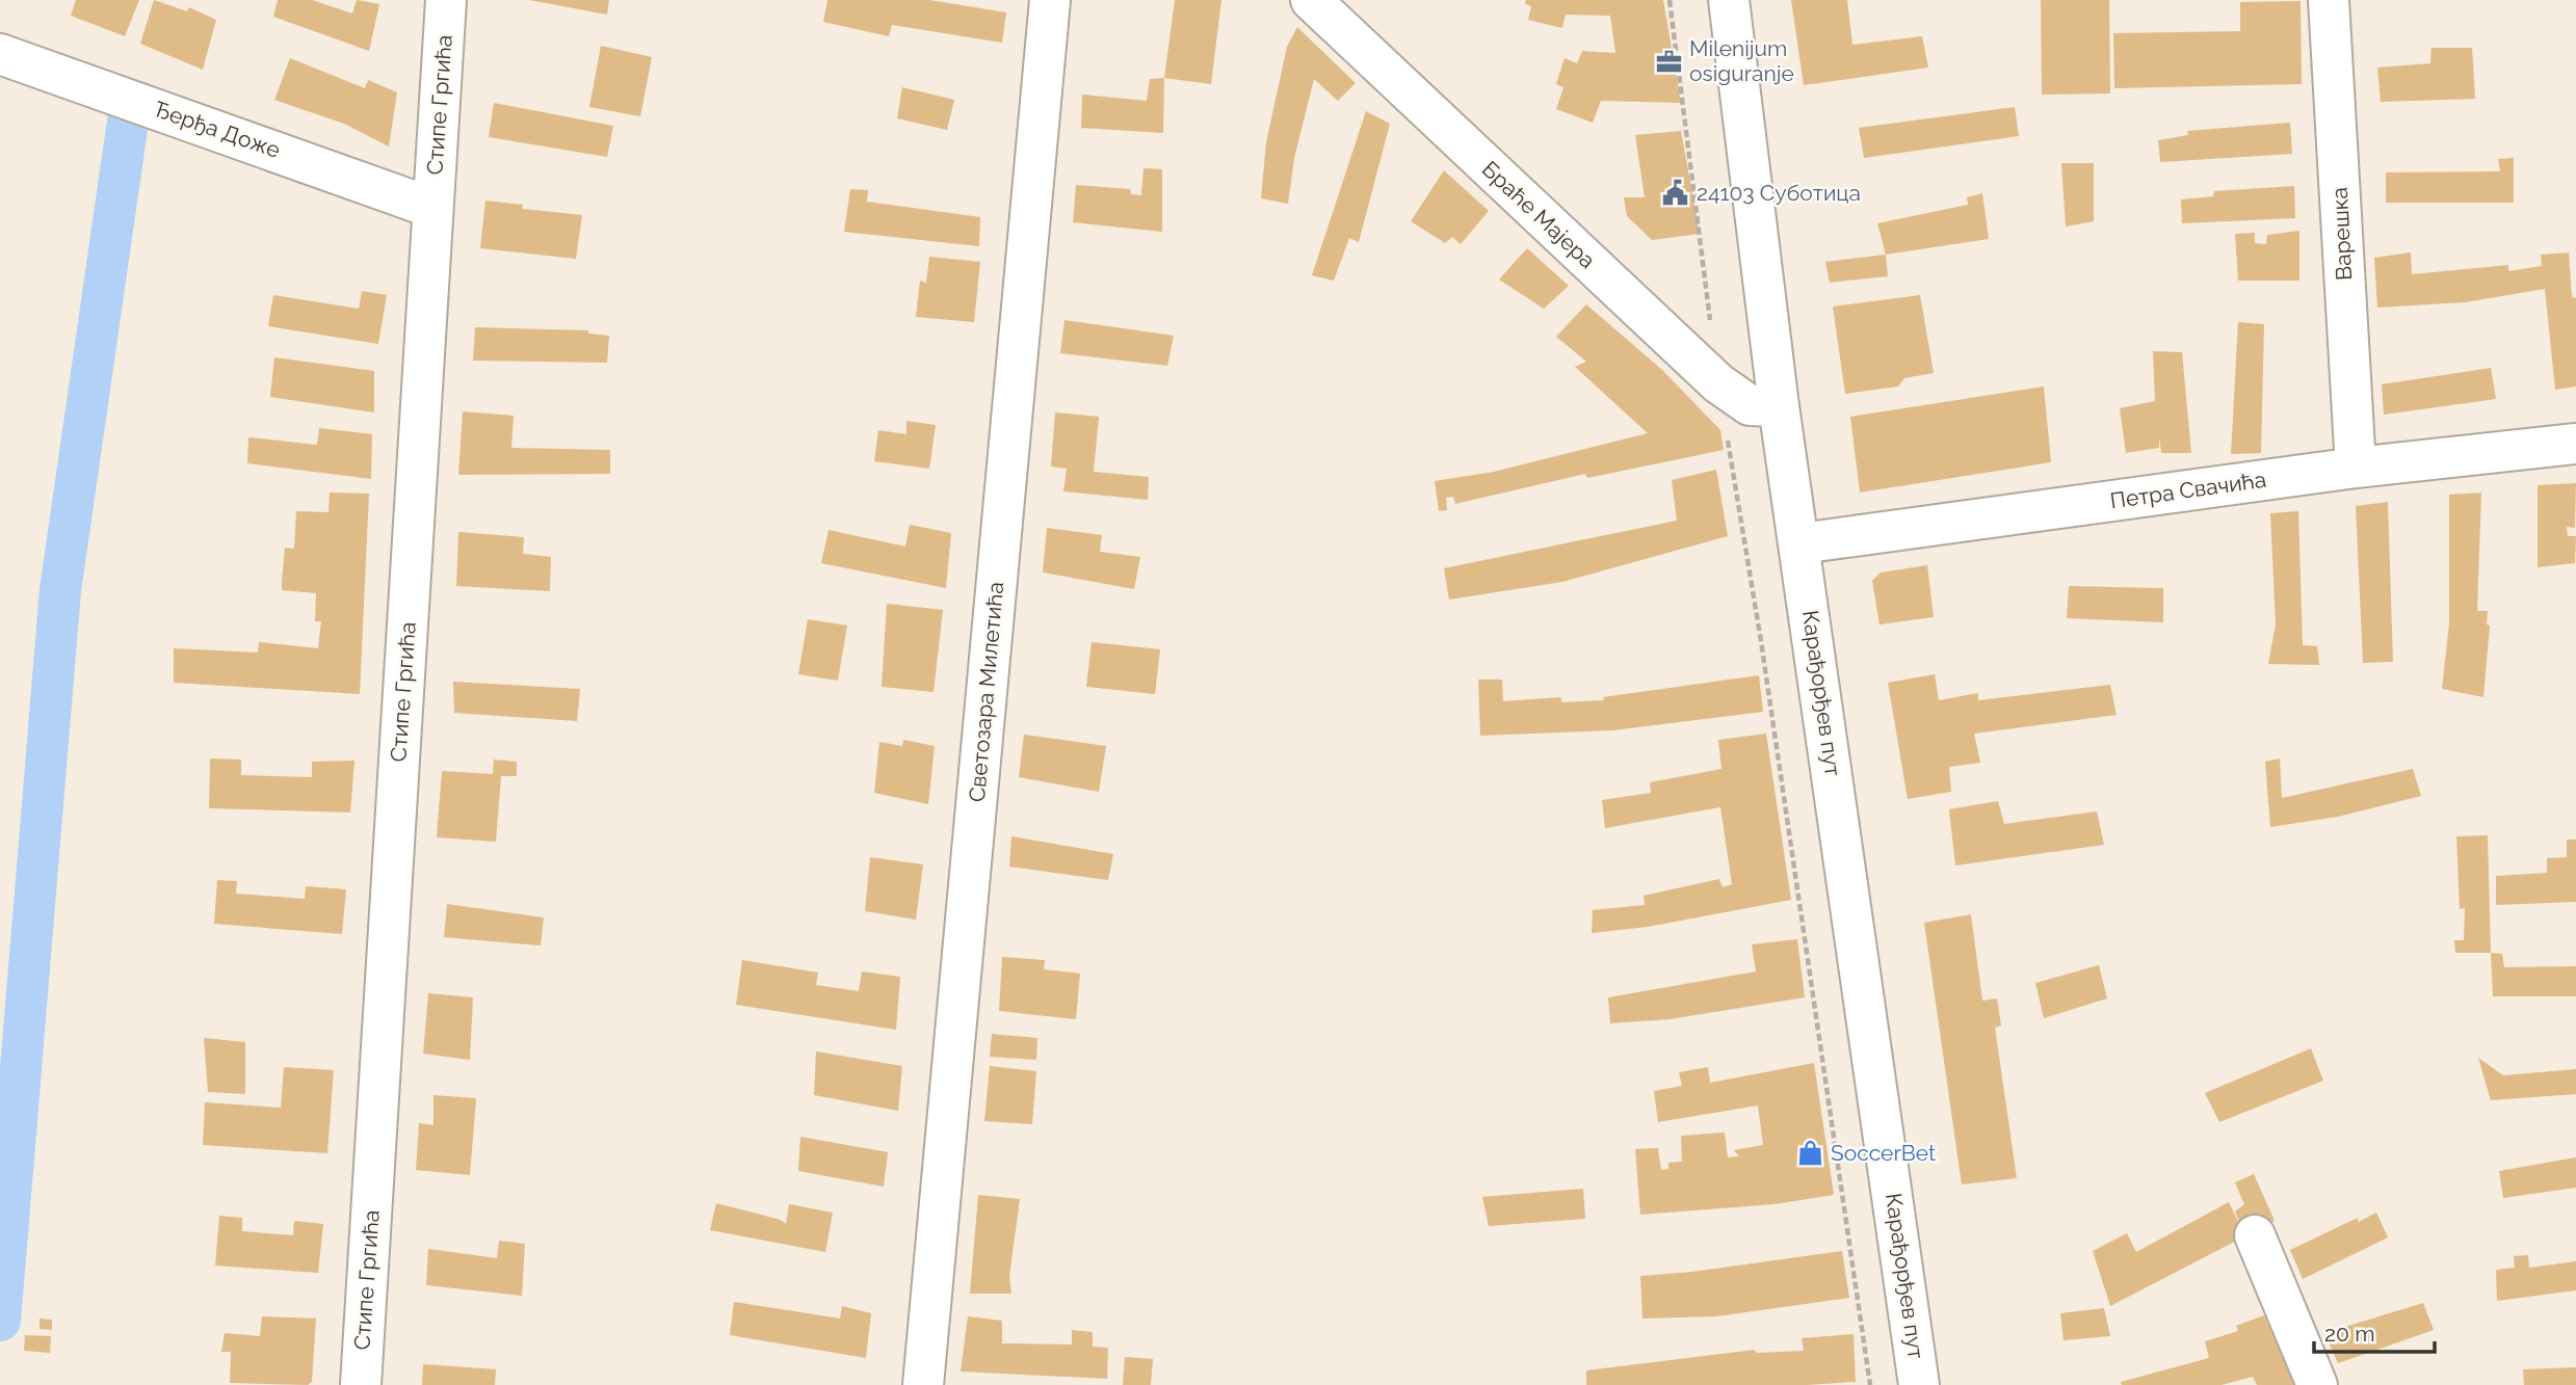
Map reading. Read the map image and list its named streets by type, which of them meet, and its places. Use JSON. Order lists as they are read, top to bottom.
{
  "streets": {
    "street": [
      "Стипе Гргића",
      "Ђерђа Доже",
      "Браће Мајера",
      "Варешка",
      "Петра Свачића",
      "Светозара Милетића",
      "Карађорђев пут"
    ]
  },
  "crossings": [
    ["Стипе Гргића", "Ђерђа Доже"],
    ["Браће Мајера", "Карађорђев пут"],
    ["Варешка", "Петра Свачића"],
    ["Петра Свачића", "Карађорђев пут"]
  ],
  "places": {
    "office": ["Milenijum osiguranje"],
    "public building": ["24103 Суботица"],
    "shop": ["SoccerBet"]
  },
  "scale_bar": "20 m"
}
